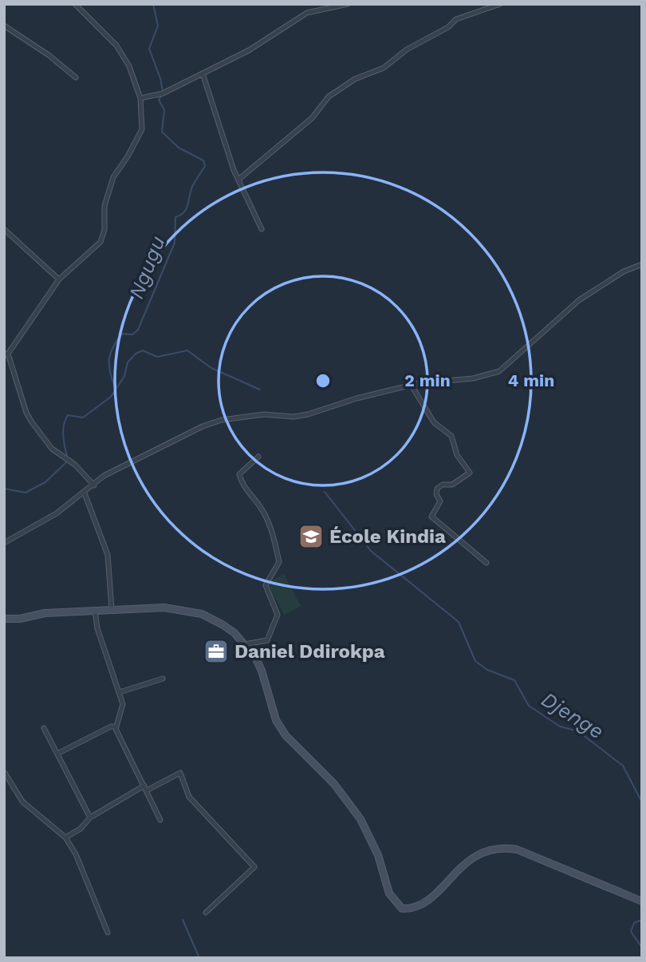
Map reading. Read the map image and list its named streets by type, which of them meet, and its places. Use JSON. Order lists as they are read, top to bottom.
{
  "water": ["Ngugu", "Djenge"],
  "places": {
    "school or university": ["École Kindia"],
    "office": ["Daniel Ddirokpa"]
  },
  "rings": ["2 min", "4 min"]
}
